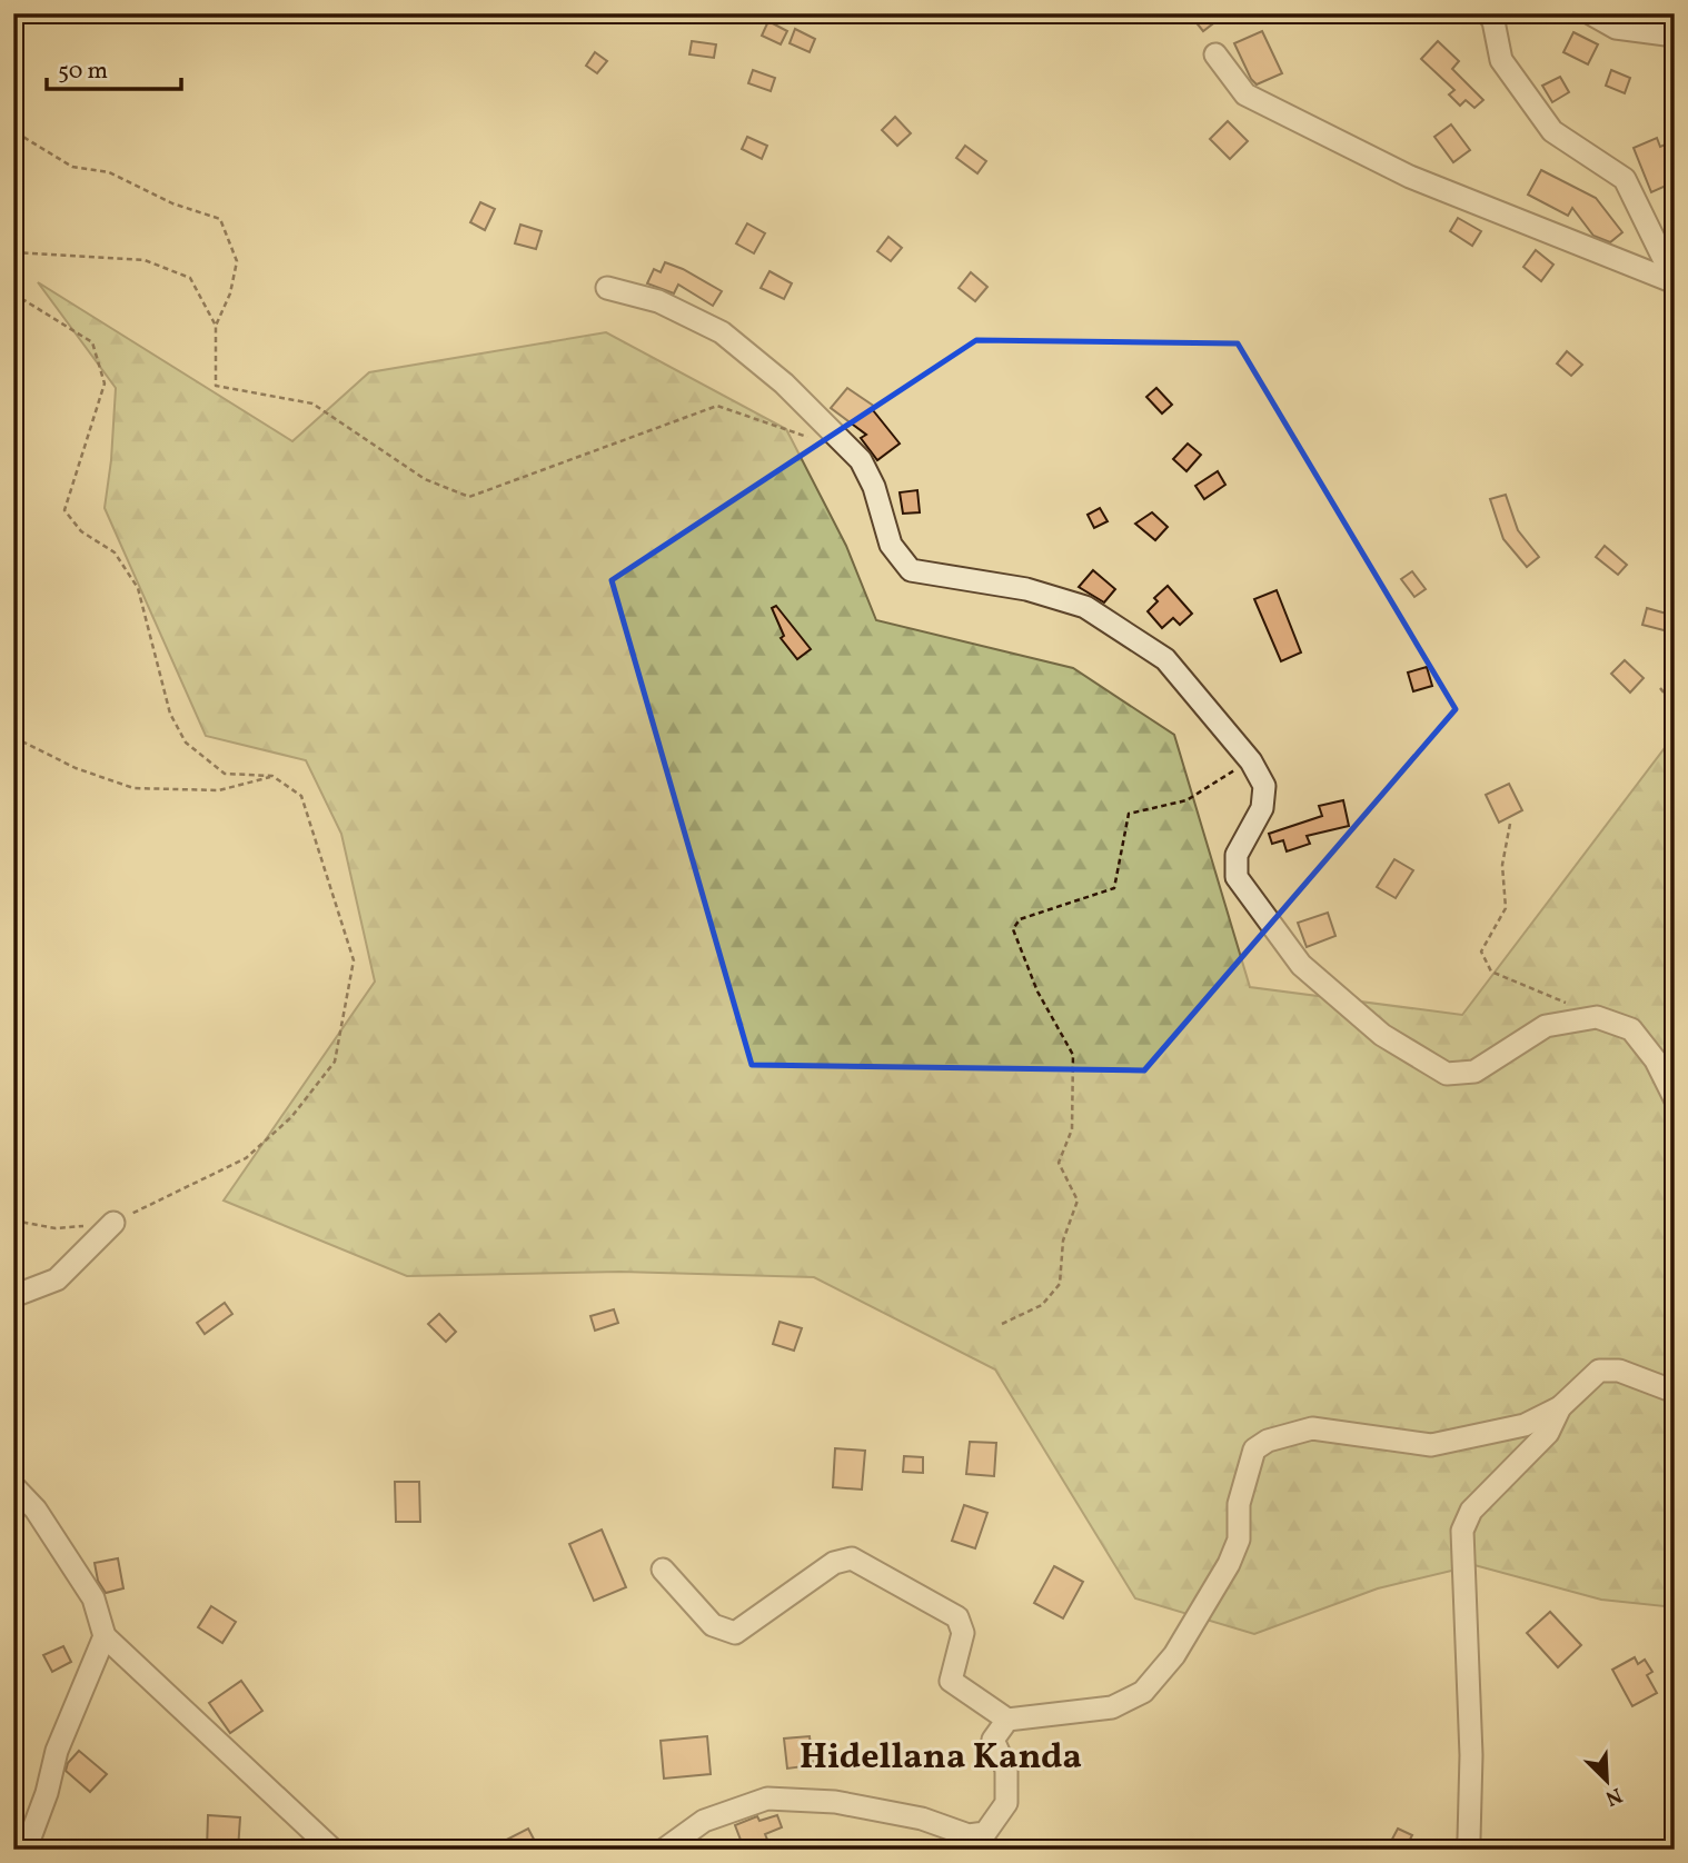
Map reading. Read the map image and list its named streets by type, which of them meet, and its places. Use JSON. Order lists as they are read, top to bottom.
{
  "districts": ["Hidellana Kanda"],
  "scale_bar": "50 m",
  "north": "bottom right"
}
